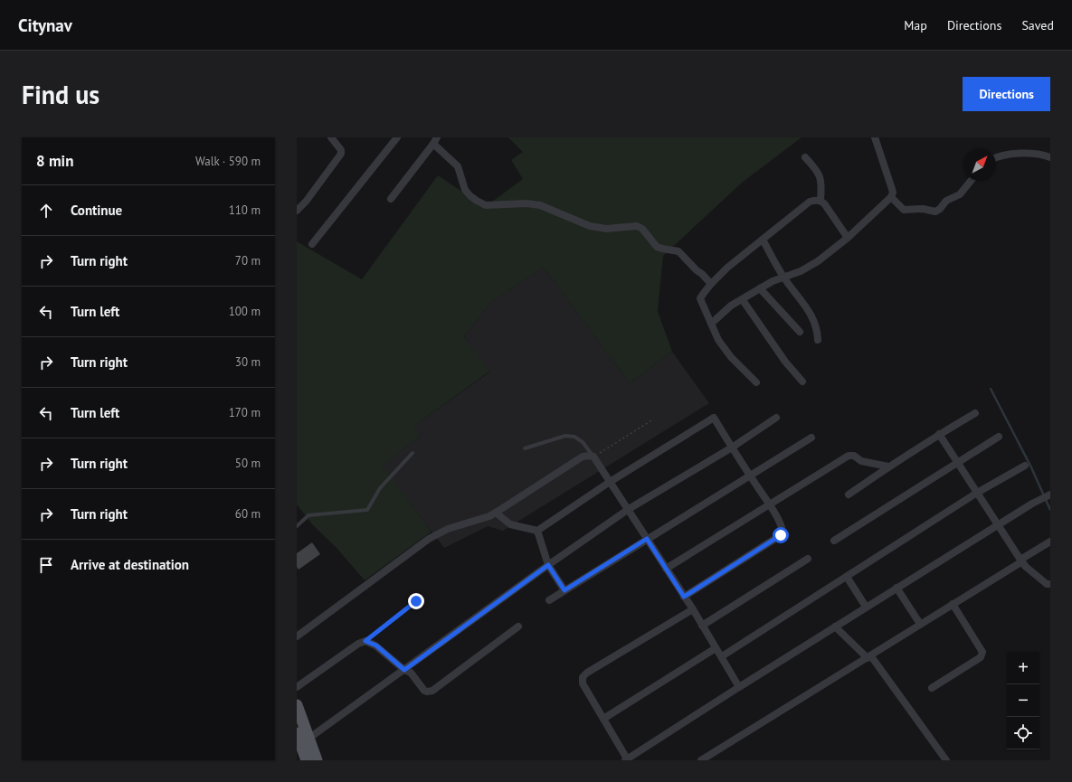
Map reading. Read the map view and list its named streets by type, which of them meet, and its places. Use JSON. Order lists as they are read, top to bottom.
{
  "north": "top right",
  "page": {
    "header": "Citynav",
    "nav": ["Map", "Directions", "Saved"],
    "buttons": "Directions",
    "title": "Find us",
    "heading": ["8 min", "Walk · 590 m"],
    "list": [
      ["Continue", "110 m"],
      ["Turn right", "70 m"],
      ["Turn left", "100 m"],
      ["Turn right", "30 m"],
      ["Turn left", "170 m"],
      ["Turn right", "50 m"],
      ["Turn right", "60 m"],
      "Arrive at destination"
    ],
    "map_buttons": ["+", "−"]
  }
}
